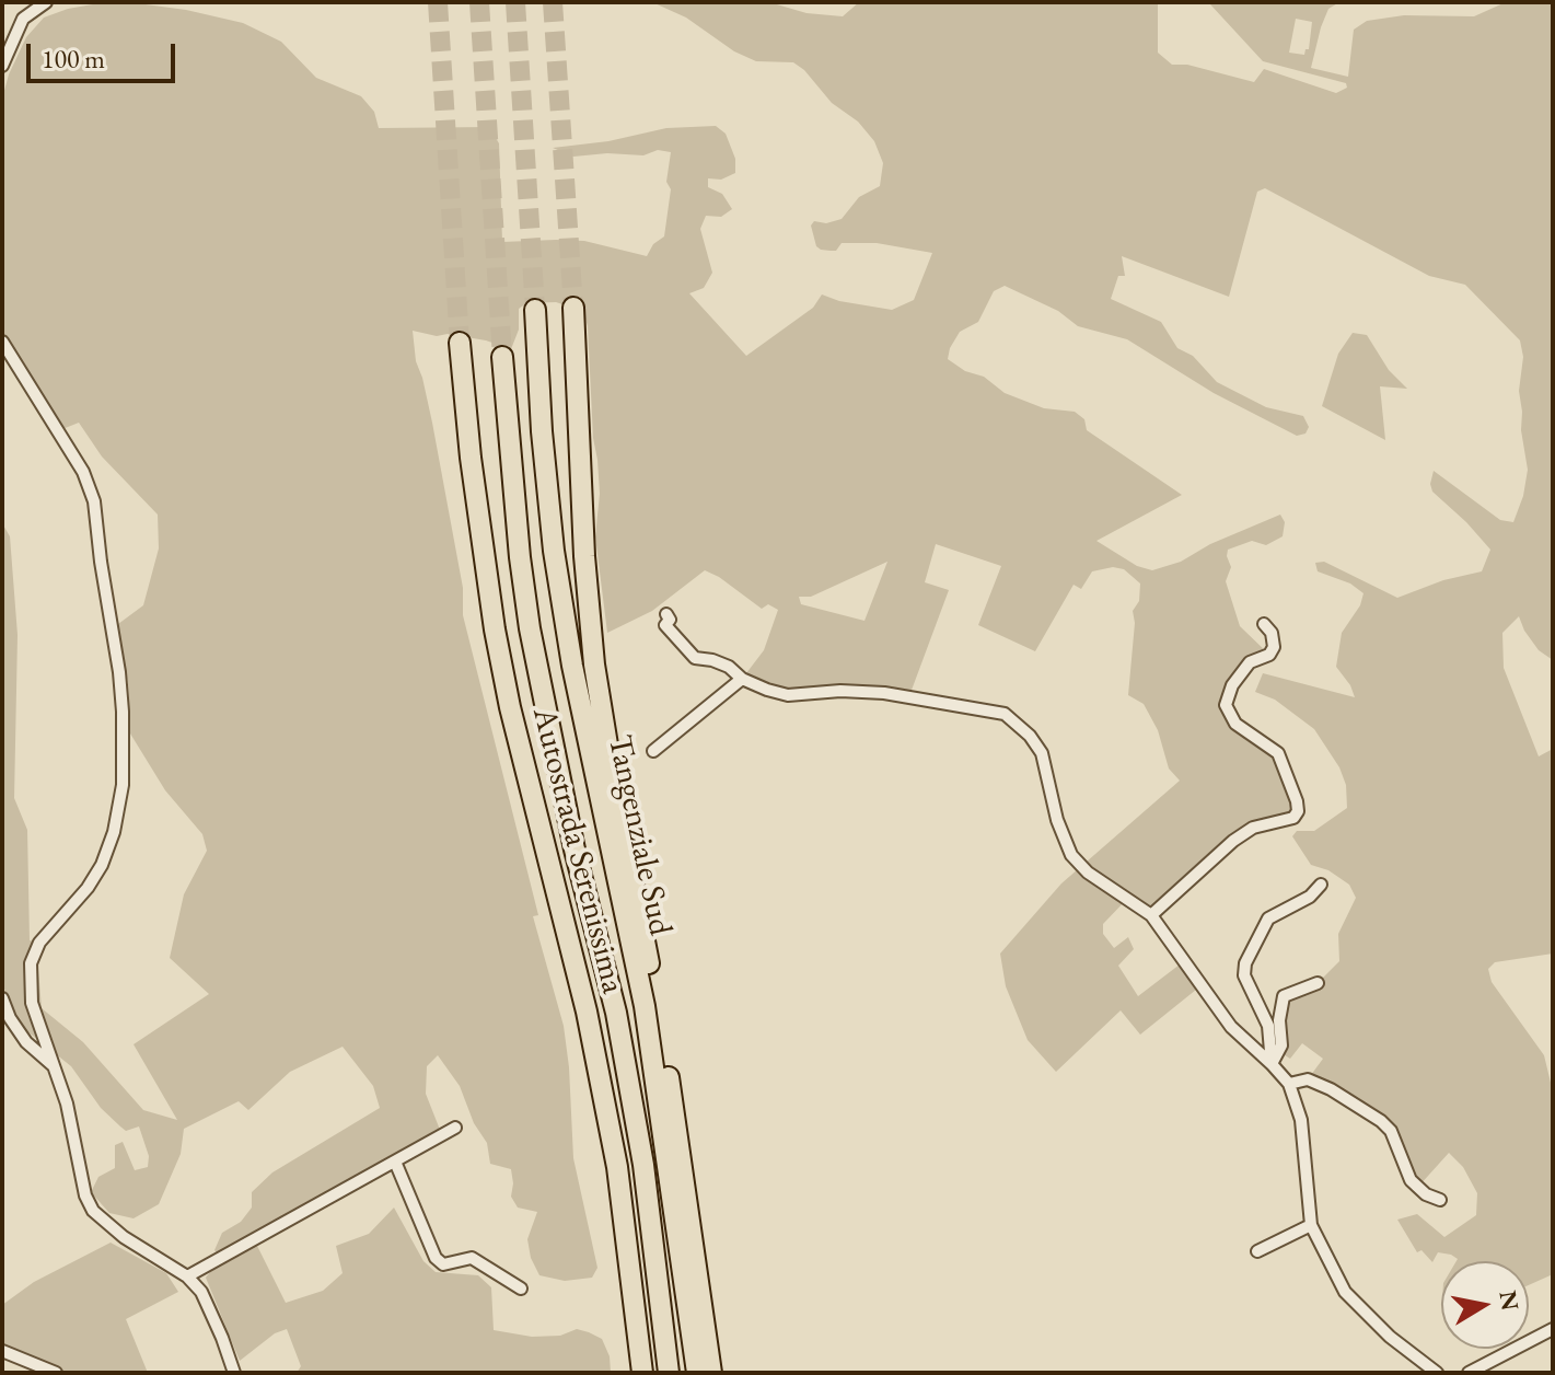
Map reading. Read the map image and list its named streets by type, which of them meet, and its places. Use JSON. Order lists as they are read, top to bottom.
{
  "streets": {
    "highway": ["Tangenziale Sud", "Autostrada Serenissima"]
  },
  "scale_bar": "100 m",
  "north": "right"
}
